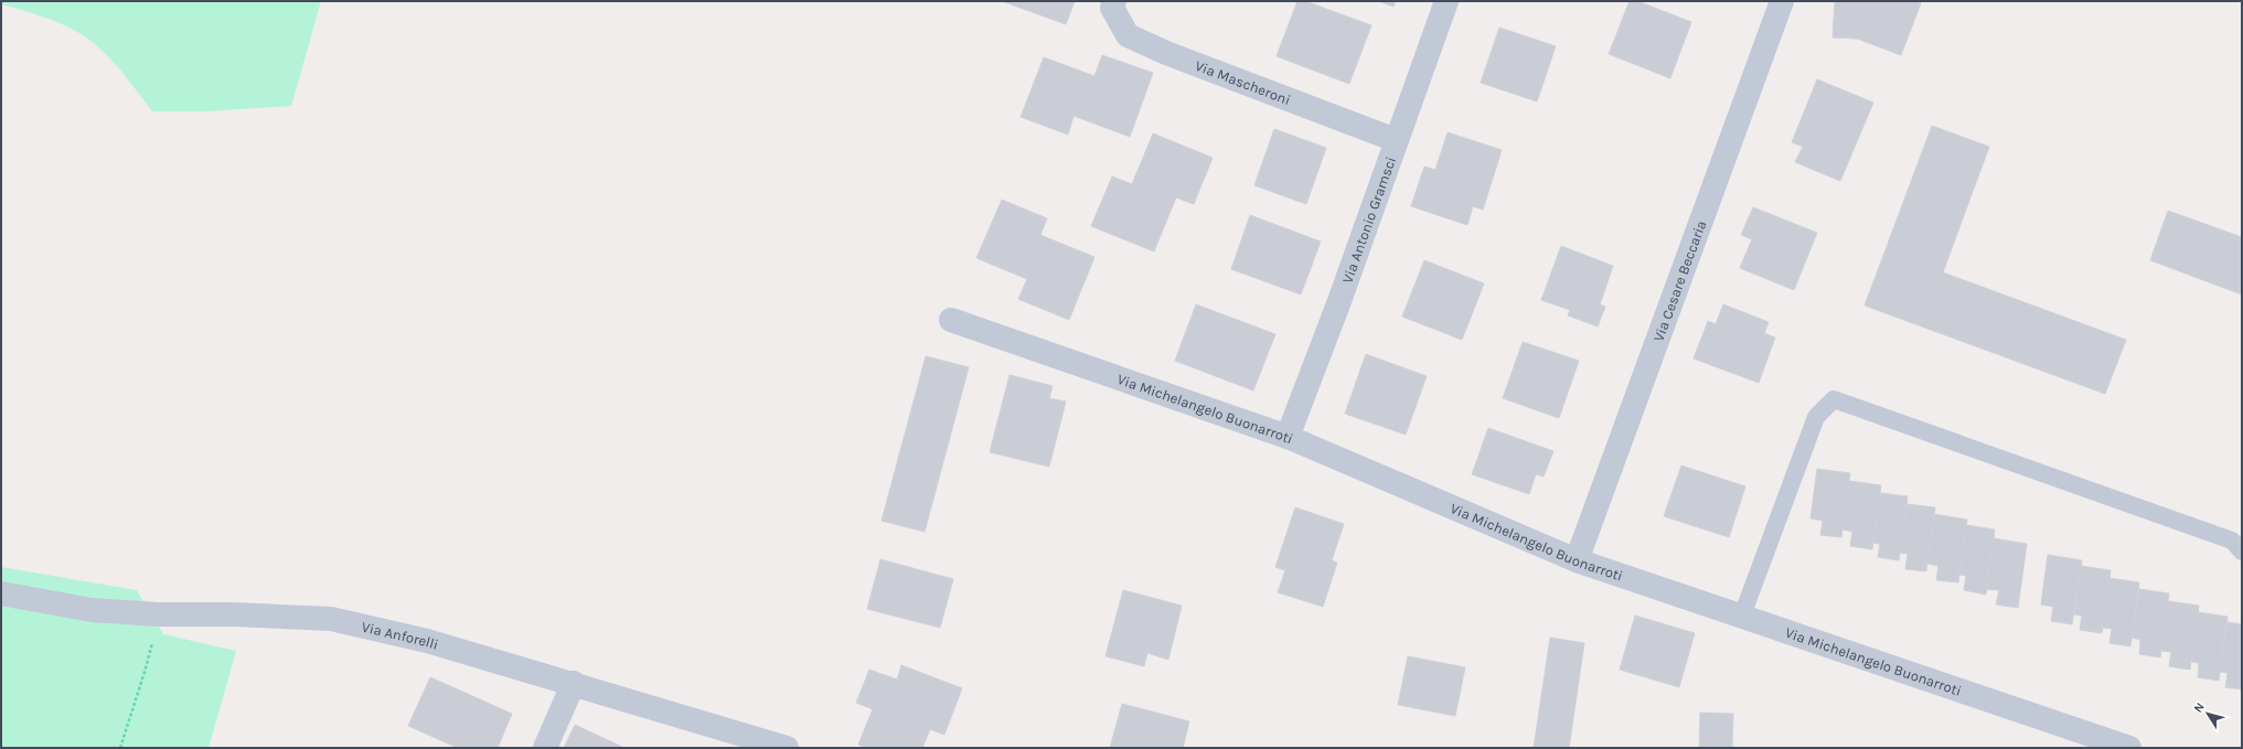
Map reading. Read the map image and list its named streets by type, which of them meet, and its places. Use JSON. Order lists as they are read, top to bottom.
{
  "streets": {
    "street": [
      "Via Mascheroni",
      "Via Antonio Gramsci",
      "Via Cesare Beccaria",
      "Via Michelangelo Buonarroti",
      "Via Anforelli"
    ]
  },
  "crossings": [
    ["Via Mascheroni", "Via Antonio Gramsci"],
    ["Via Antonio Gramsci", "Via Michelangelo Buonarroti"],
    ["Via Cesare Beccaria", "Via Michelangelo Buonarroti"]
  ],
  "north": "top left"
}
